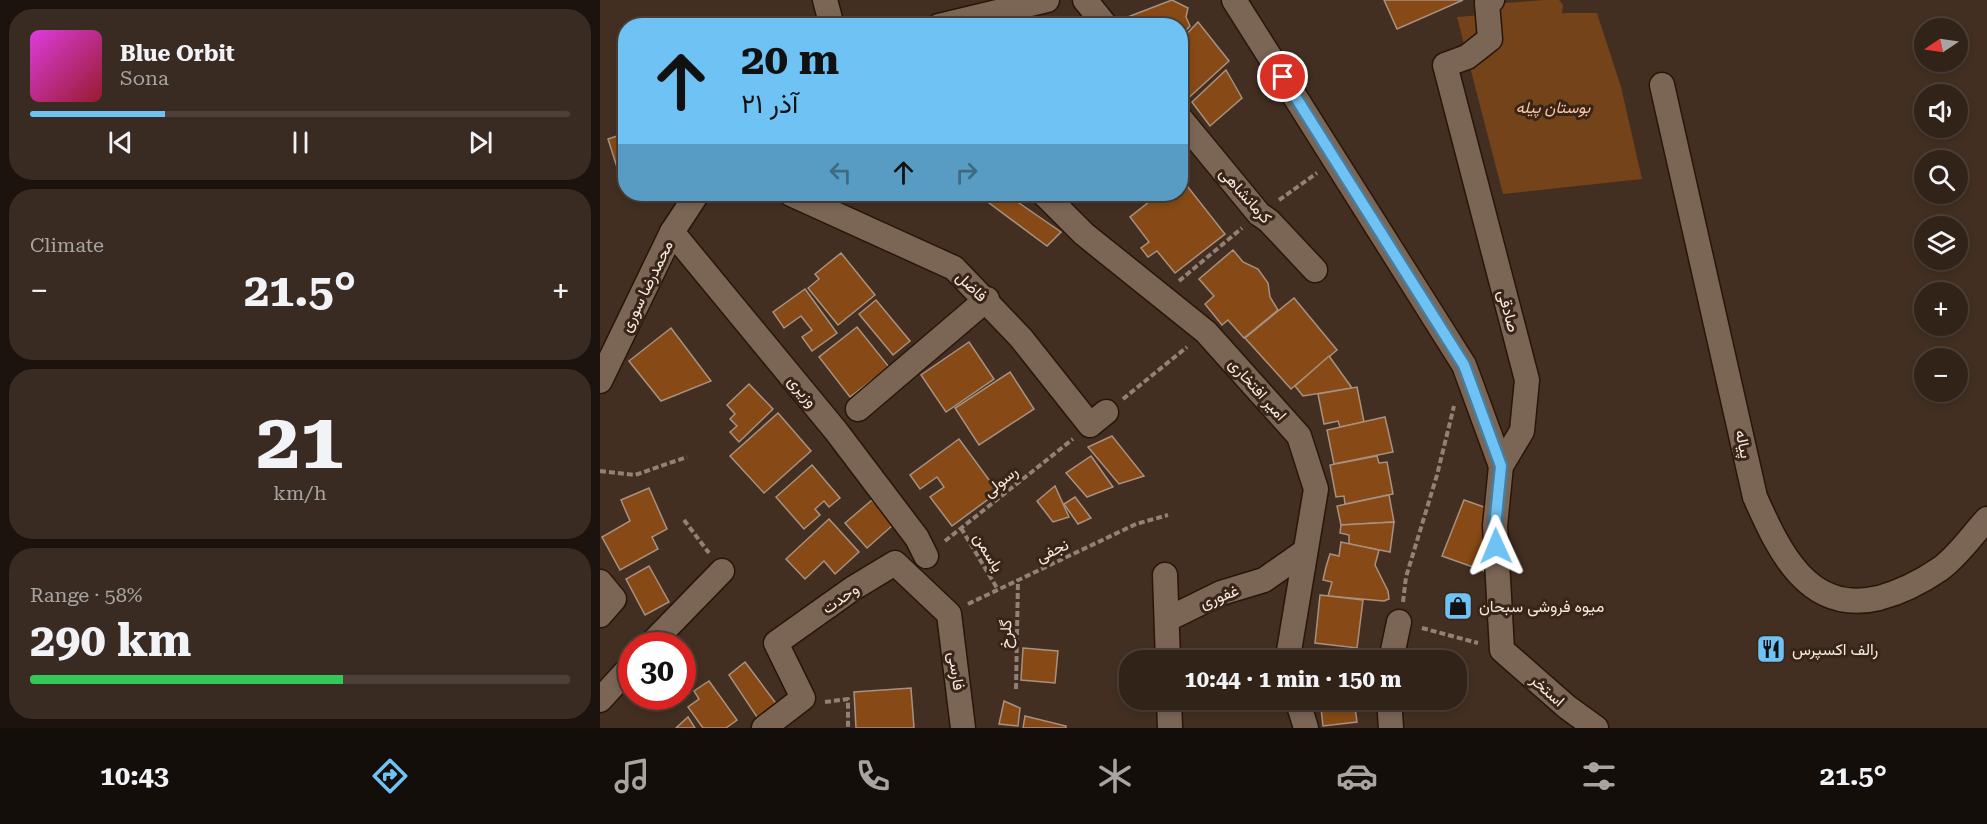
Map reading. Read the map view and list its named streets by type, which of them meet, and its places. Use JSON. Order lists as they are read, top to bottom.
{
  "streets": {
    "street": [
      "کرمانشاهی",
      "محمدرضا سوری",
      "فاضل",
      "صادقی",
      "امیر افتخاری",
      "وزیری",
      "پیاله",
      "غفوری",
      "وحدت",
      "فارسی",
      "استخر"
    ],
    "path": [
      "رسولی",
      "نجفی",
      "یاسمن",
      "گلرخ"
    ]
  },
  "crossings": [
    ["محمدرضا سوری", "وزیری"],
    ["فاضل", "رسولی"],
    ["صادقی", "استخر"],
    ["امیر افتخاری", "رسولی"],
    ["امیر افتخاری", "غفوری"],
    ["وزیری", "رسولی"],
    ["رسولی", "یاسمن"],
    ["نجفی", "یاسمن"],
    ["نجفی", "وحدت"],
    ["نجفی", "گلرخ"],
    ["نجفی", "فارسی"],
    ["وحدت", "فارسی"]
  ],
  "parks": ["بوستان پیله"],
  "places": {
    "shop": ["میوه فروشی سبحان"],
    "restaurant": ["رالف اکسپرس"]
  },
  "north": "left",
  "page": {
    "map_buttons": ["+", "−"],
    "turn": ["20 m", "۲۱ آذر"],
    "song": ["Blue Orbit", "Sona"],
    "tile": [
      "Climate",
      ["21", "km/h"],
      ["Range · 58%", "290 km"]
    ],
    "heat": ["−", "21.5°", "+"],
    "limit": "30",
    "trip": "10:44 · 1 min · 150 m",
    "tabs": ["10:43", "21.5°"]
  }
}
